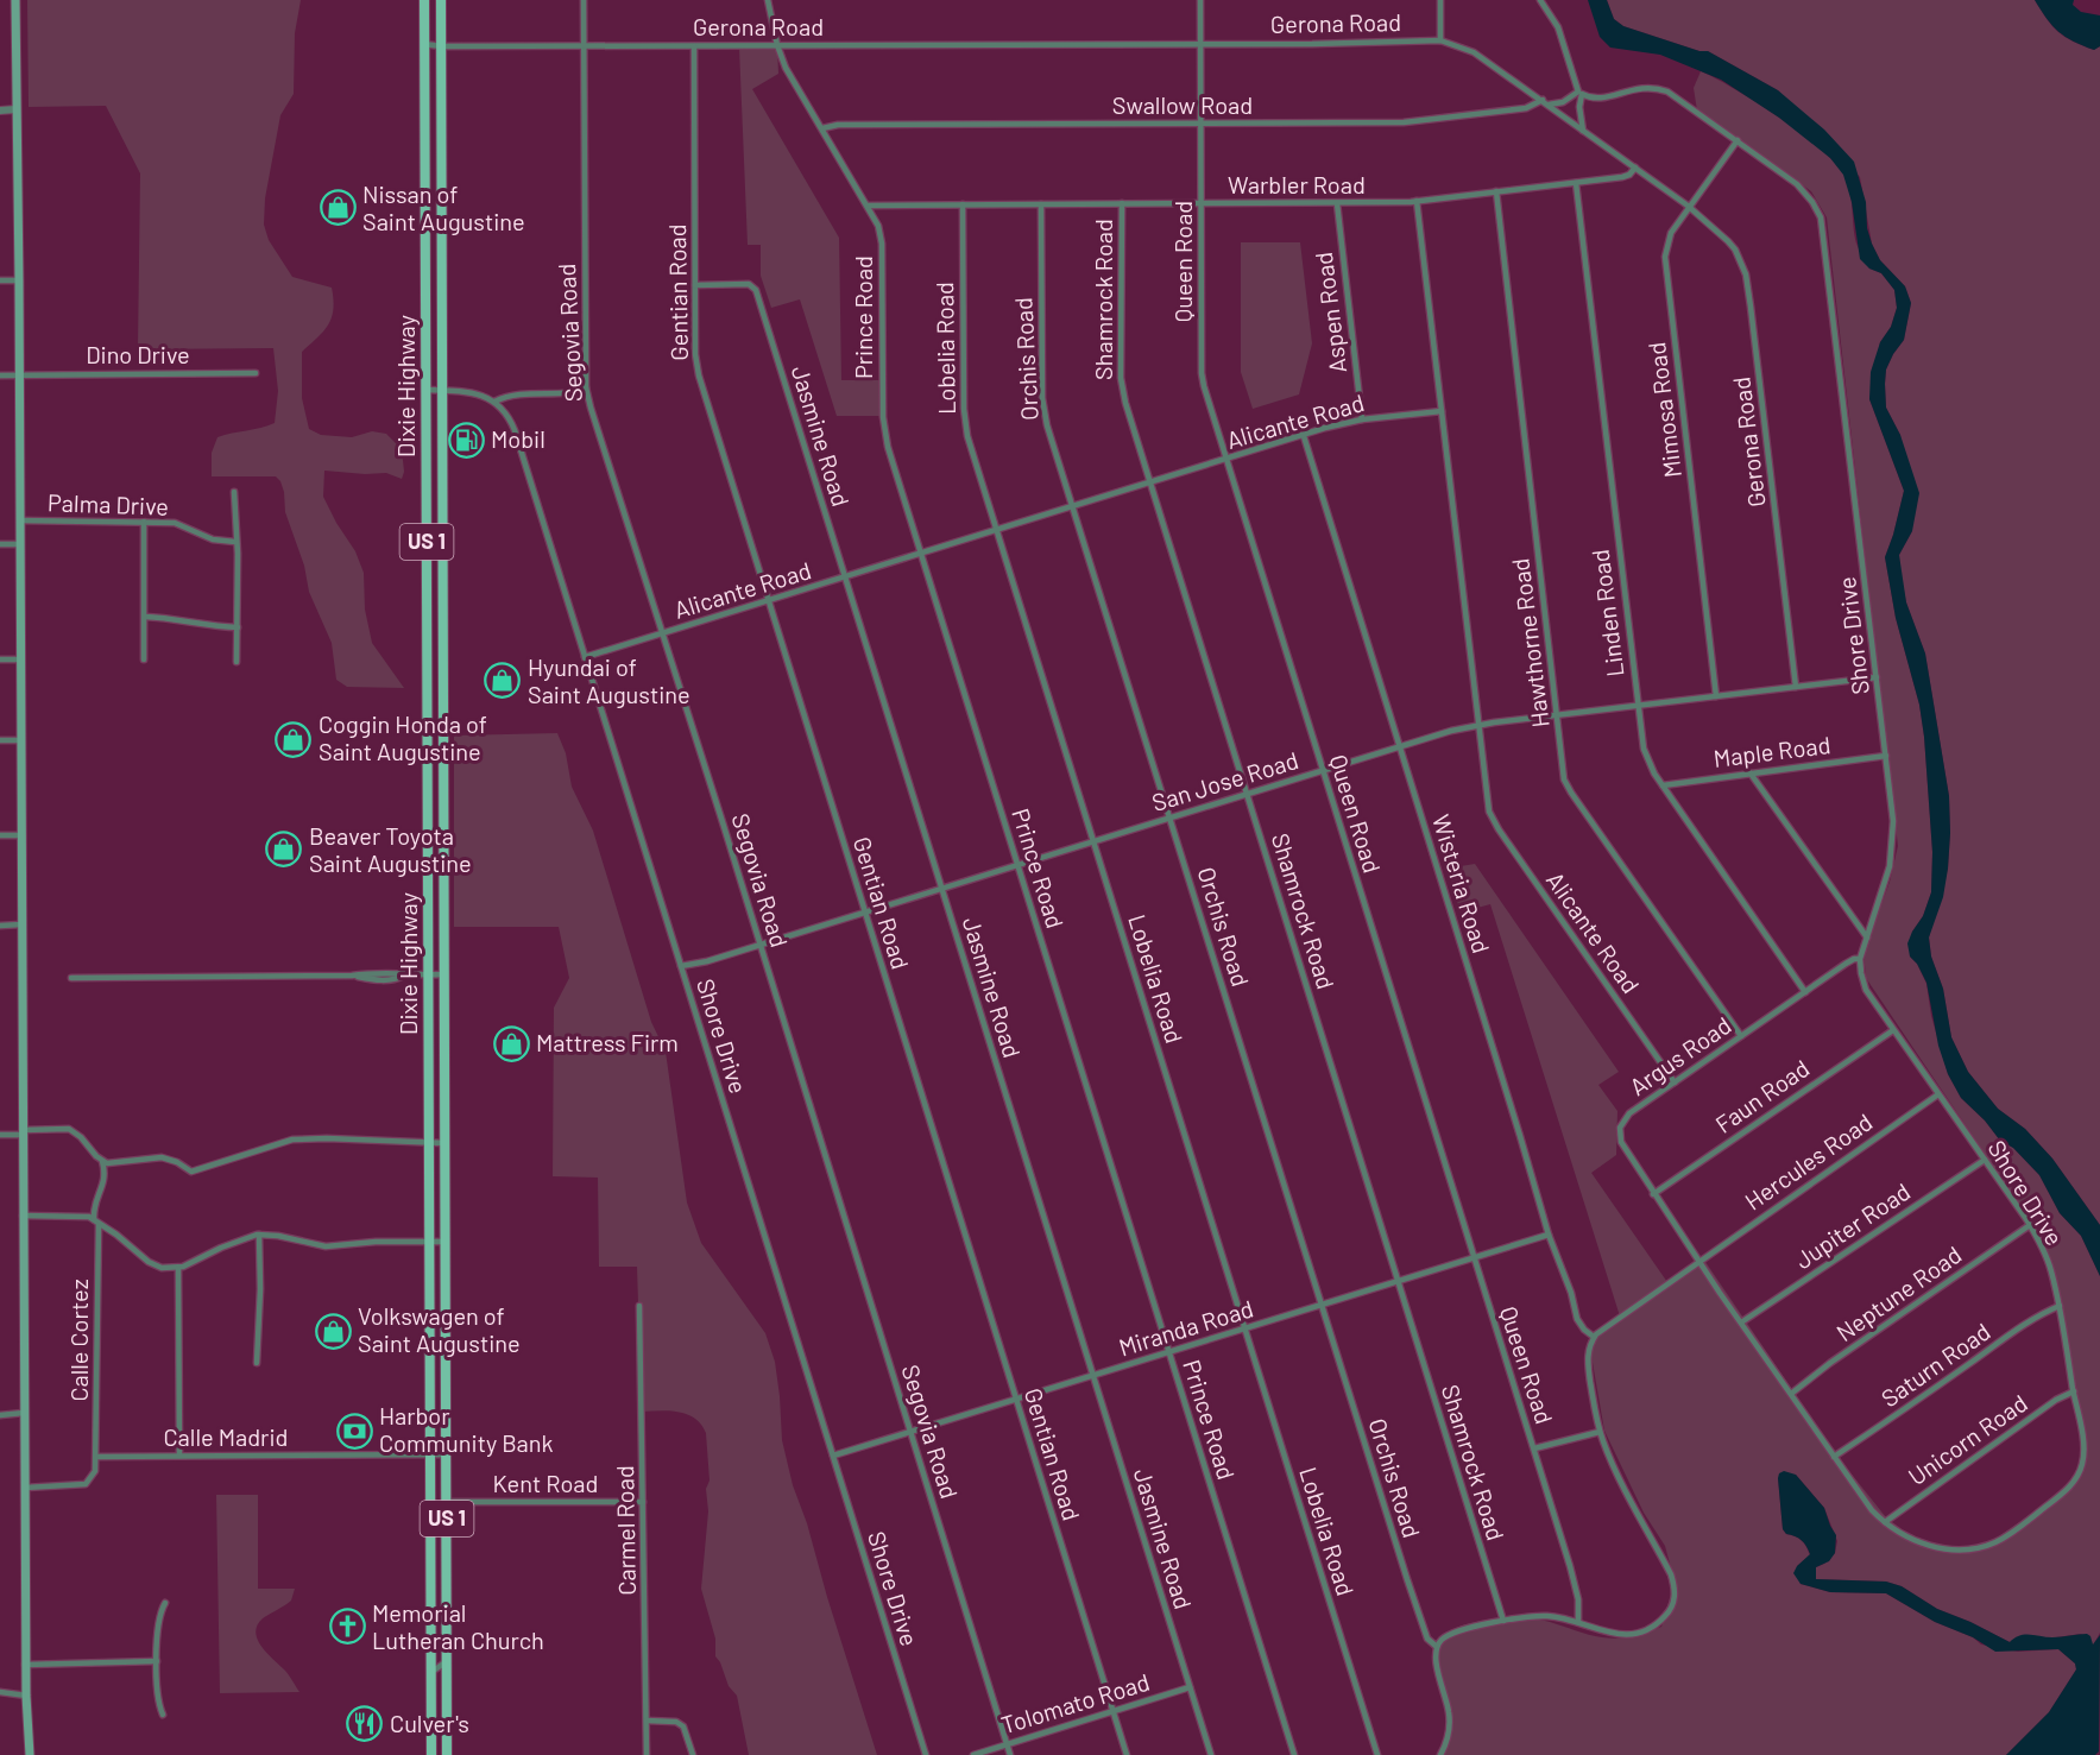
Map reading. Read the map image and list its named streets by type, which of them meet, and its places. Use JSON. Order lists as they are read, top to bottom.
{
  "streets": {
    "main road": ["Dixie Highway", "US 1"],
    "street": [
      "Gerona Road",
      "Swallow Road",
      "Warbler Road",
      "Queen Road",
      "Gentian Road",
      "Shamrock Road",
      "Aspen Road",
      "Prince Road",
      "Segovia Road",
      "Lobelia Road",
      "Dino Drive",
      "Orchis Road",
      "Mimosa Road",
      "Alicante Road",
      "Jasmine Road",
      "Palma Drive",
      "Linden Road",
      "Shore Drive",
      "Hawthorne Road",
      "Maple Road",
      "San Jose Road",
      "Wisteria Road",
      "Argus Road",
      "Faun Road",
      "Hercules Road",
      "Jupiter Road",
      "Neptune Road",
      "Miranda Road",
      "Calle Cortez",
      "Saturn Road",
      "Calle Madrid",
      "Unicorn Road",
      "Kent Road",
      "Carmel Road",
      "Tolomato Road"
    ]
  },
  "crossings": [
    ["Gerona Road", "Swallow Road"],
    ["Gerona Road", "Warbler Road"],
    ["Gerona Road", "Queen Road"],
    ["Gerona Road", "Gentian Road"],
    ["Gerona Road", "Prince Road"],
    ["Gerona Road", "Segovia Road"],
    ["Gerona Road", "Dixie Highway"],
    ["Gerona Road", "Mimosa Road"],
    ["Gerona Road", "US 1"],
    ["Gerona Road", "Shore Drive"],
    ["Gerona Road", "San Jose Road"],
    ["Swallow Road", "Queen Road"],
    ["Swallow Road", "Prince Road"],
    ["Warbler Road", "Queen Road"],
    ["Warbler Road", "Shamrock Road"],
    ["Warbler Road", "Aspen Road"],
    ["Warbler Road", "Prince Road"],
    ["Warbler Road", "Lobelia Road"],
    ["Warbler Road", "Orchis Road"],
    ["Warbler Road", "Linden Road"],
    ["Warbler Road", "Hawthorne Road"],
    ["Queen Road", "Alicante Road"],
    ["Queen Road", "San Jose Road"],
    ["Queen Road", "Miranda Road"],
    ["Gentian Road", "Alicante Road"],
    ["Gentian Road", "Jasmine Road"],
    ["Gentian Road", "San Jose Road"],
    ["Gentian Road", "Miranda Road"],
    ["Gentian Road", "Tolomato Road"],
    ["Shamrock Road", "Alicante Road"],
    ["Shamrock Road", "San Jose Road"],
    ["Shamrock Road", "Miranda Road"],
    ["Aspen Road", "Alicante Road"],
    ["Prince Road", "Alicante Road"],
    ["Prince Road", "San Jose Road"],
    ["Prince Road", "Miranda Road"],
    ["Segovia Road", "Alicante Road"],
    ["Segovia Road", "San Jose Road"],
    ["Segovia Road", "Miranda Road"],
    ["Segovia Road", "Tolomato Road"],
    ["Lobelia Road", "Alicante Road"],
    ["Lobelia Road", "San Jose Road"],
    ["Lobelia Road", "Miranda Road"],
    ["Orchis Road", "Alicante Road"],
    ["Orchis Road", "San Jose Road"],
    ["Orchis Road", "Miranda Road"],
    ["Dixie Highway", "Calle Madrid"],
    ["Mimosa Road", "Shore Drive"],
    ["Mimosa Road", "San Jose Road"],
    ["Alicante Road", "Jasmine Road"],
    ["Alicante Road", "Shore Drive"],
    ["Alicante Road", "San Jose Road"],
    ["Alicante Road", "Wisteria Road"],
    ["Alicante Road", "Argus Road"],
    ["Jasmine Road", "San Jose Road"],
    ["Jasmine Road", "Miranda Road"],
    ["Jasmine Road", "Tolomato Road"],
    ["US 1", "Calle Madrid"],
    ["US 1", "Kent Road"],
    ["Linden Road", "Maple Road"],
    ["Linden Road", "San Jose Road"],
    ["Linden Road", "Argus Road"],
    ["Shore Drive", "Maple Road"],
    ["Shore Drive", "San Jose Road"],
    ["Shore Drive", "Argus Road"],
    ["Shore Drive", "Faun Road"],
    ["Shore Drive", "Hercules Road"],
    ["Shore Drive", "Jupiter Road"],
    ["Shore Drive", "Neptune Road"],
    ["Shore Drive", "Miranda Road"],
    ["Shore Drive", "Saturn Road"],
    ["Shore Drive", "Unicorn Road"],
    ["Hawthorne Road", "San Jose Road"],
    ["Hawthorne Road", "Argus Road"],
    ["San Jose Road", "Wisteria Road"],
    ["Wisteria Road", "Miranda Road"],
    ["Argus Road", "Faun Road"],
    ["Argus Road", "Hercules Road"],
    ["Calle Cortez", "Calle Madrid"],
    ["Kent Road", "Carmel Road"]
  ],
  "places": {
    "shop": [
      "Nissan of Saint Augustine",
      "Hyundai of Saint Augustine",
      "Coggin Honda of Saint Augustine",
      "Beaver Toyota Saint Augustine",
      "Mattress Firm",
      "Volkswagen of Saint Augustine"
    ],
    "fuel station": ["Mobil"],
    "bank": ["Harbor Community Bank"],
    "church": ["Memorial Lutheran Church"],
    "restaurant": ["Culver's"]
  }
}
